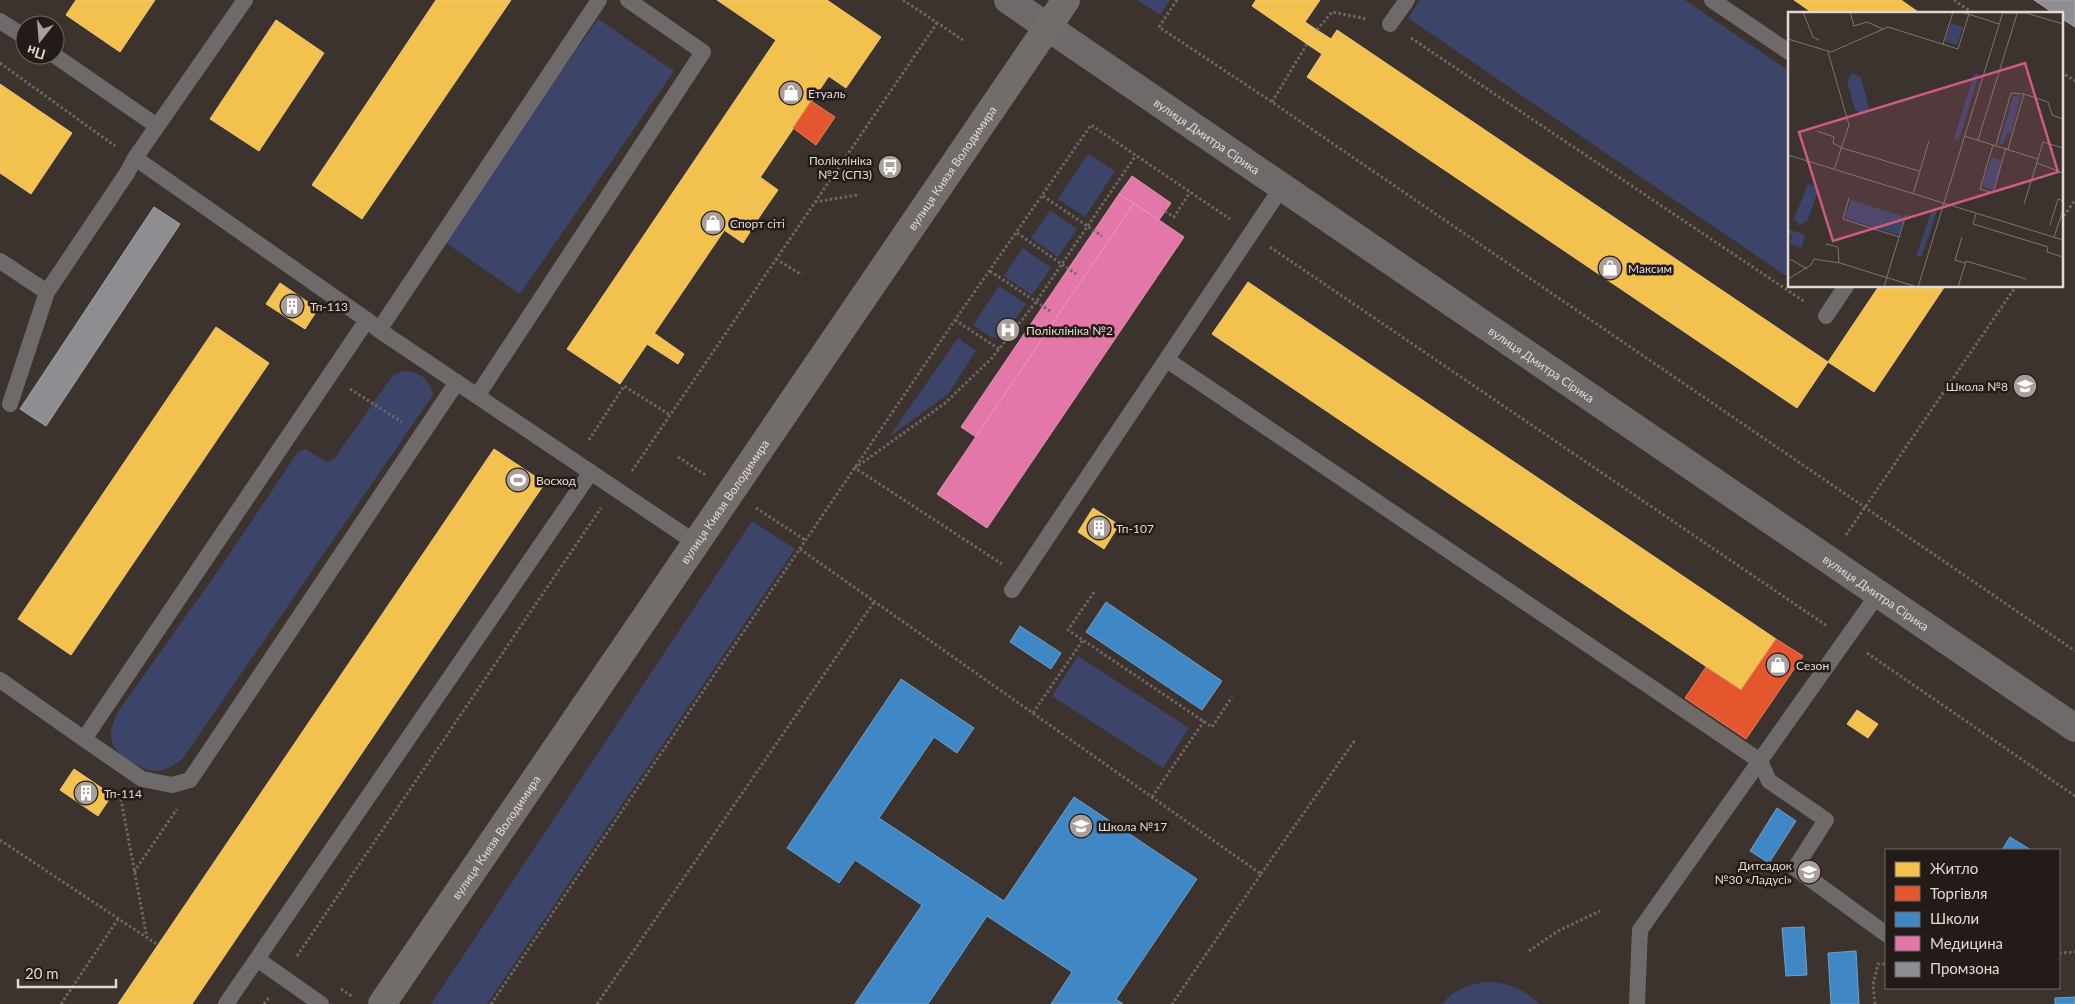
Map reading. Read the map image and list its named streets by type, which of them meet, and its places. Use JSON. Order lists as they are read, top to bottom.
{
  "streets": {
    "main road": ["вулиця Князя Володимира"],
    "street": ["вулиця Дмитра Сірика"]
  },
  "crossings": [
    ["вулиця Дмитра Сірика", "вулиця Князя Володимира"]
  ],
  "places": {
    "shop": [
      "Етуаль",
      "Спорт сiтi",
      "Максим",
      "Сезон"
    ],
    "bus stop": ["Поліклініка №2 (СПЗ)"],
    "building": ["Тп-113", "Тп-107", "Тп-114"],
    "hospital": ["Поліклініка №2"],
    "school or university": ["Школа №8", "Школа №17", "Дитсадок №30 «Ладусі»"],
    "sports": ["Восход"]
  },
  "legend": [
    "Житло",
    "Торгівля",
    "Школи",
    "Медицина",
    "Промзона"
  ],
  "scale_bar": "20 m",
  "north": "bottom"
}
